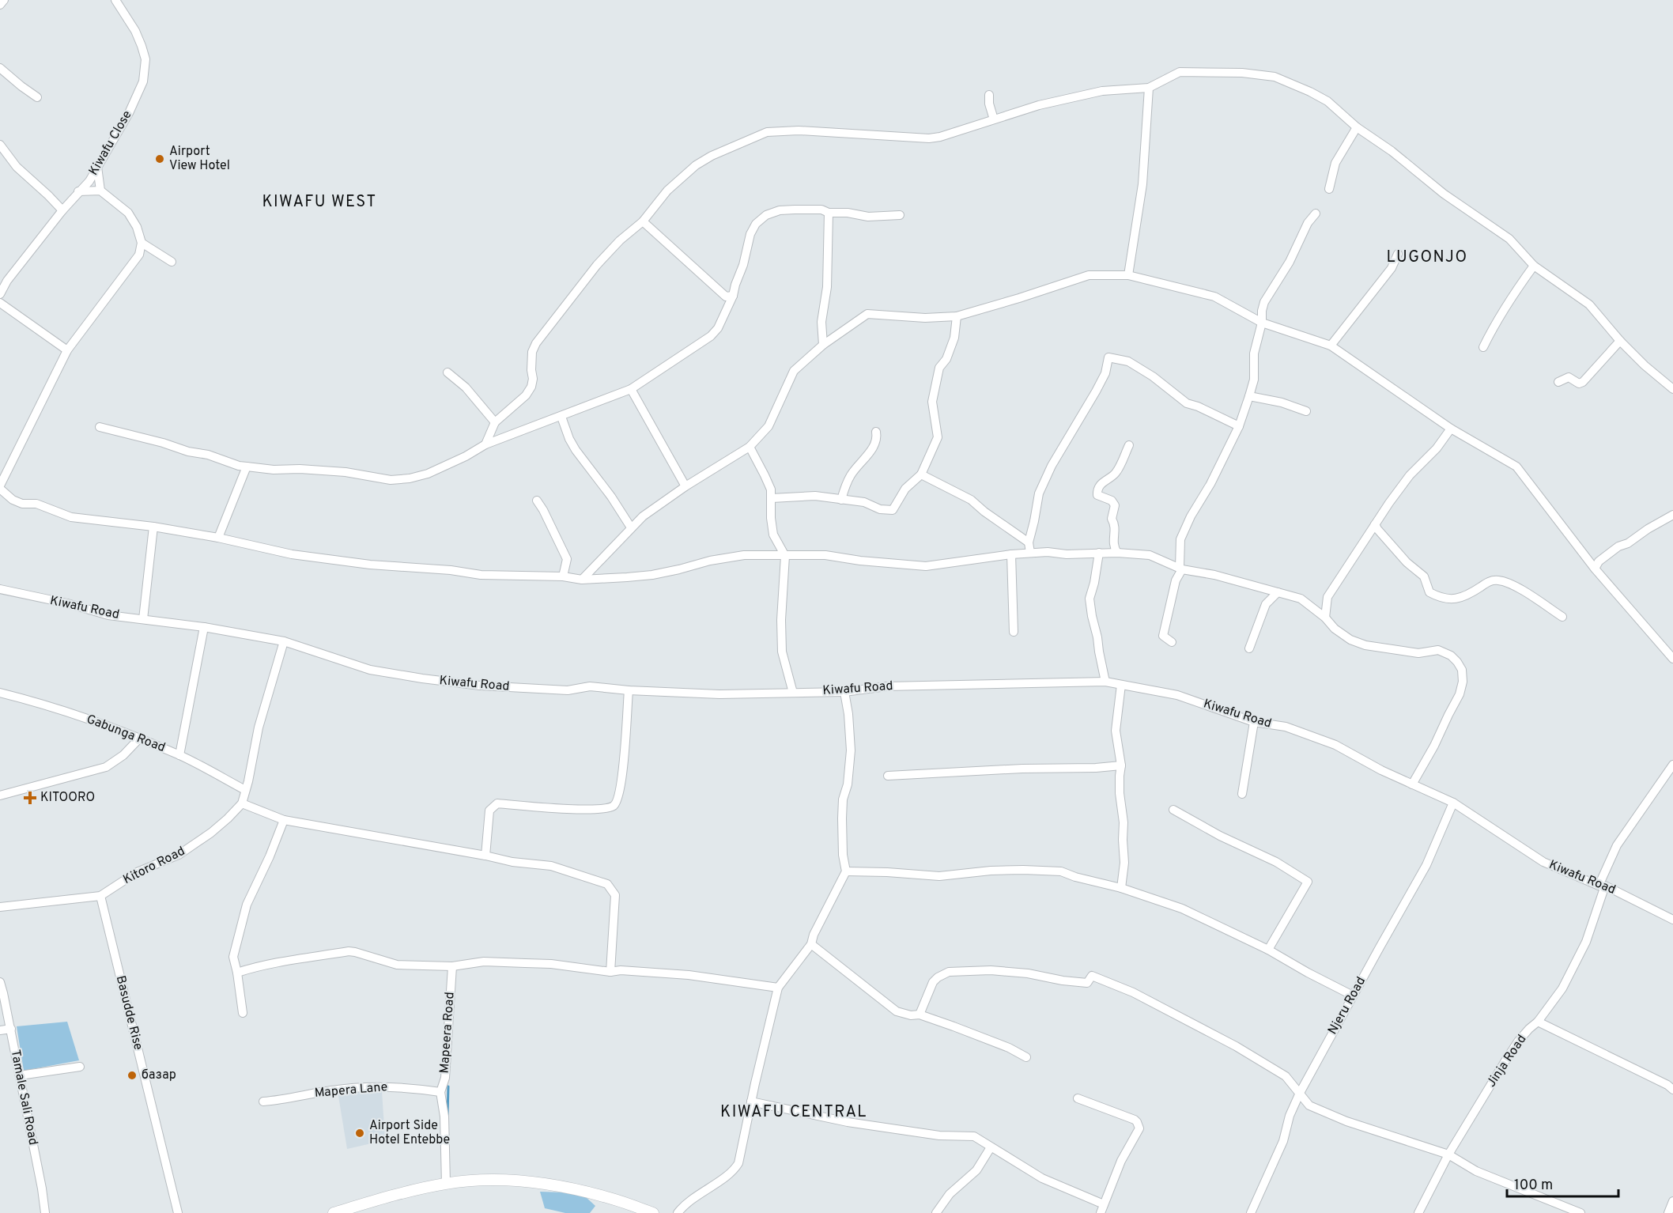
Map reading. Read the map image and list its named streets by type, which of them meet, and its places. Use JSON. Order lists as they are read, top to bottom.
{
  "streets": {
    "street": [
      "Kiwafu Close",
      "Kiwafu Road",
      "Gabunga Road",
      "Kitoro Road",
      "Njeru Road",
      "Basudde Rise",
      "Mapeera Road",
      "Jinja Road",
      "Mapera Lane",
      "Tamale Sali Road"
    ]
  },
  "crossings": [
    ["Kiwafu Road", "Njeru Road"],
    ["Kiwafu Road", "Jinja Road"],
    ["Kitoro Road", "Basudde Rise"],
    ["Mapeera Road", "Mapera Lane"]
  ],
  "districts": ["KIWAFU WEST", "LUGONJO", "KIWAFU CENTRAL"],
  "places": {
    "other": ["Airport View Hotel", "базар", "Airport Side Hotel Entebbe"],
    "health": ["KITOORO"]
  },
  "scale_bar": "100 m"
}
